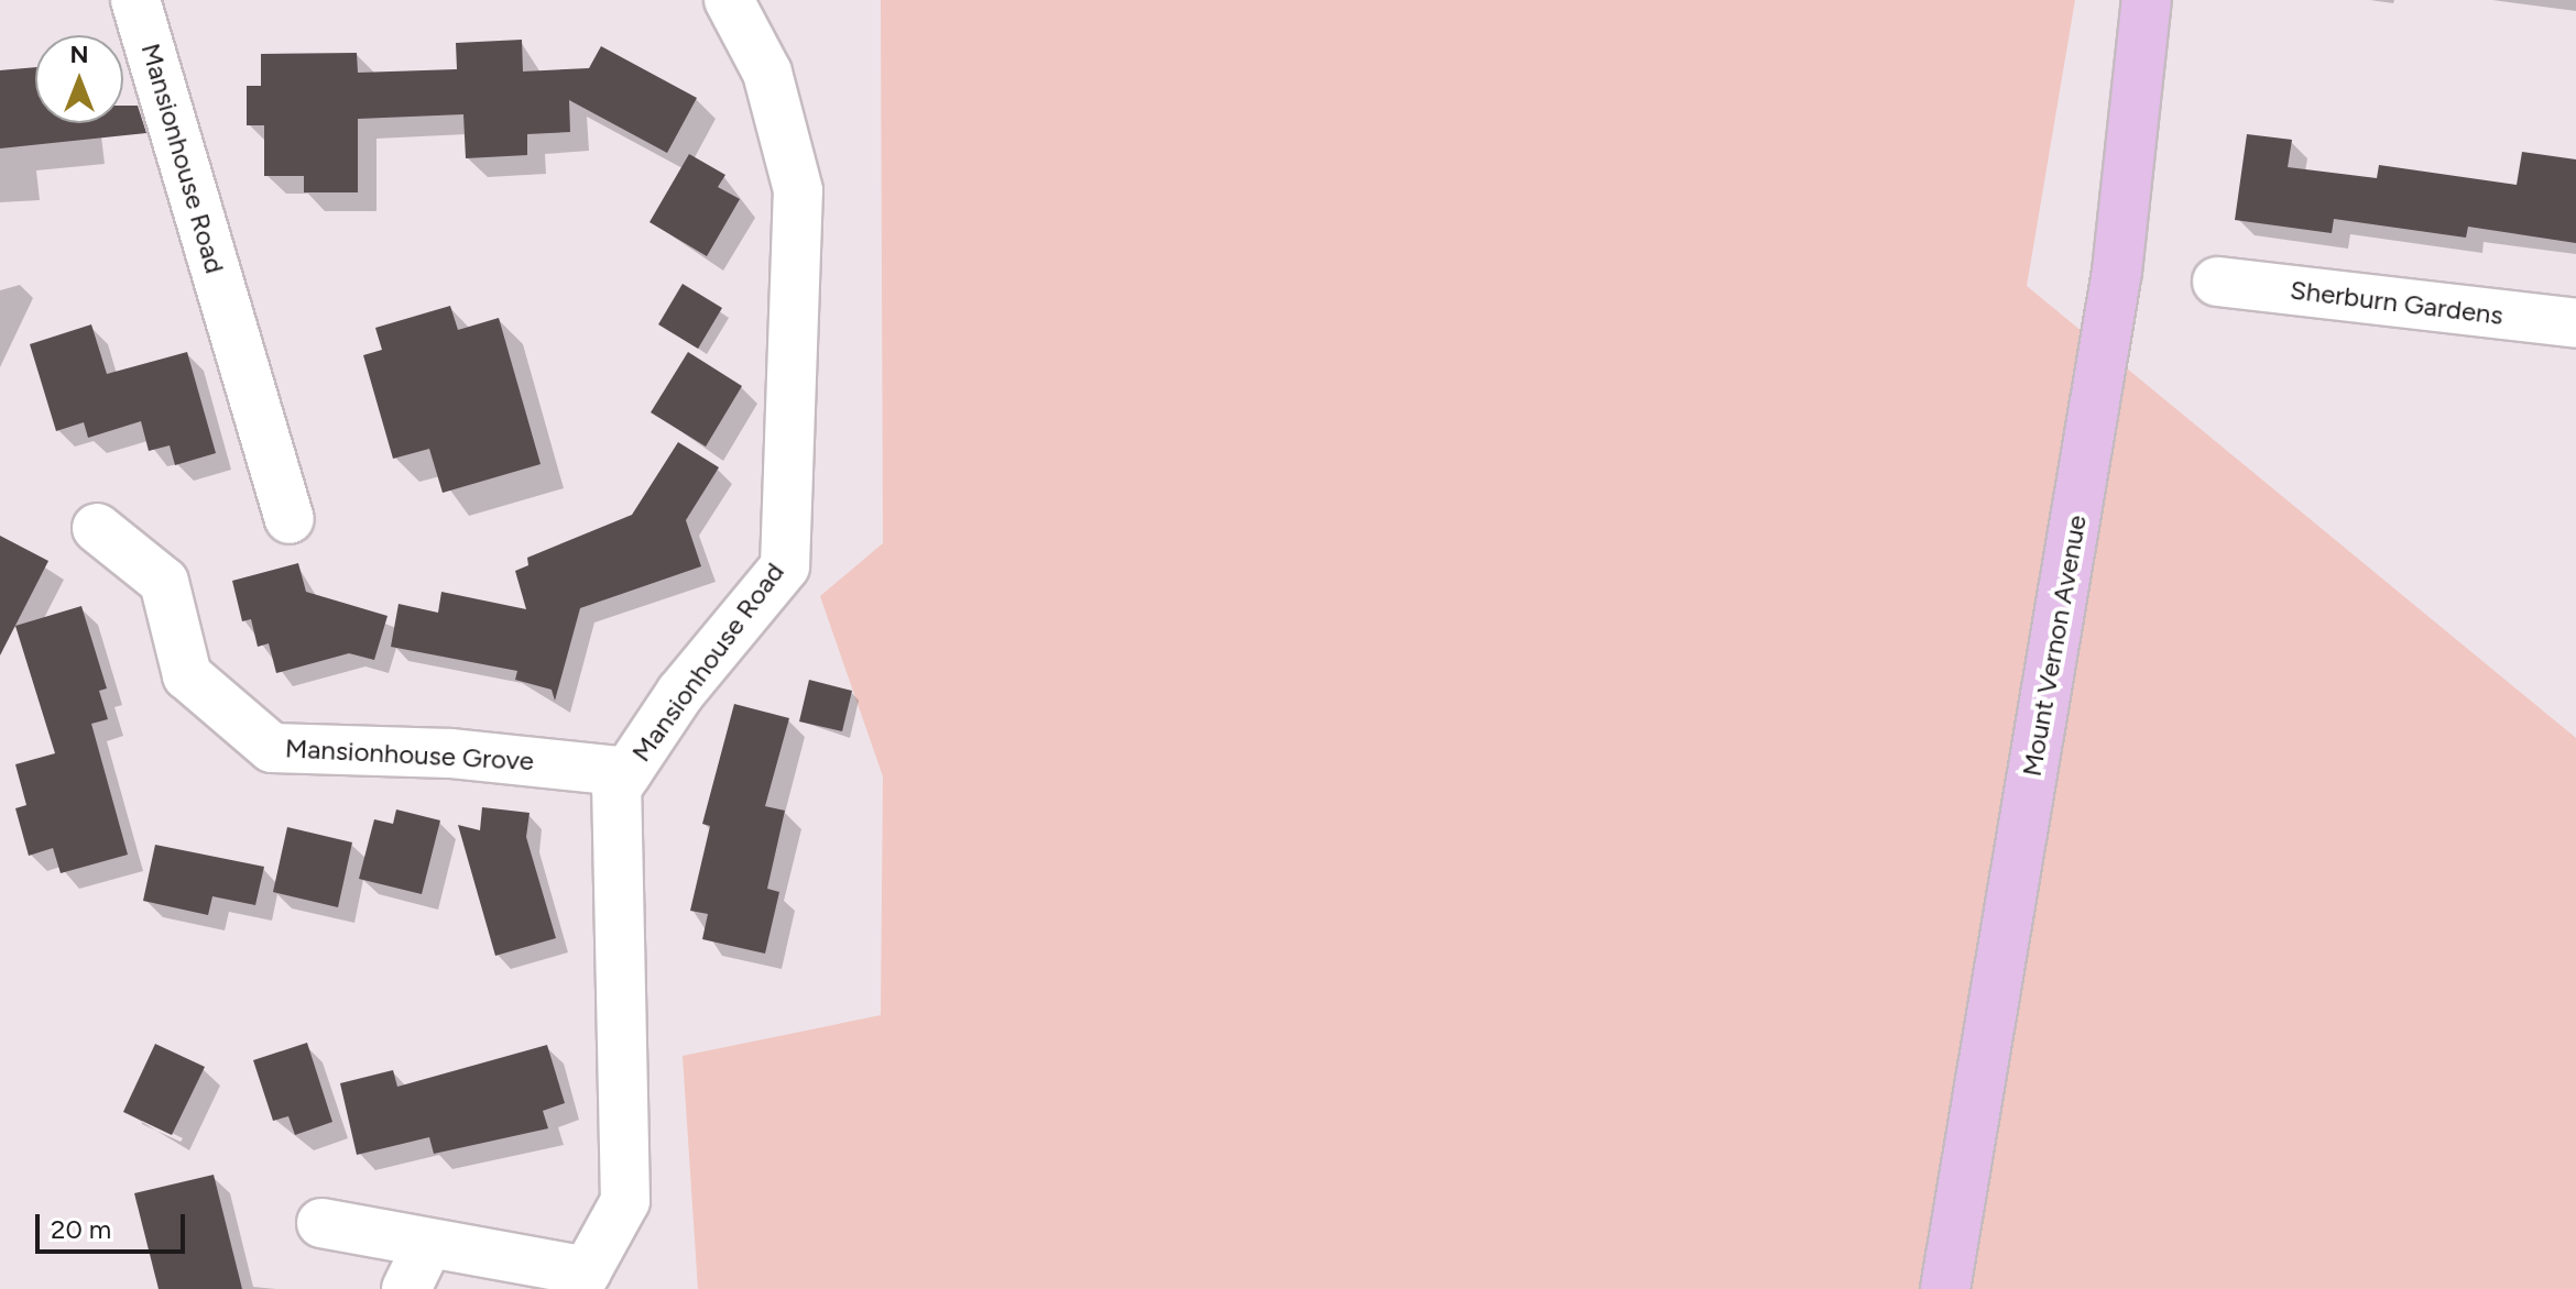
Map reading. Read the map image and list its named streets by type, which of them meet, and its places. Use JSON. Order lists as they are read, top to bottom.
{
  "streets": {
    "main road": ["Mount Vernon Avenue"],
    "street": ["Mansionhouse Road", "Sherburn Gardens", "Mansionhouse Grove"]
  },
  "crossings": [
    ["Mansionhouse Road", "Mansionhouse Grove"]
  ],
  "scale_bar": "20 m",
  "north": "top"
}
